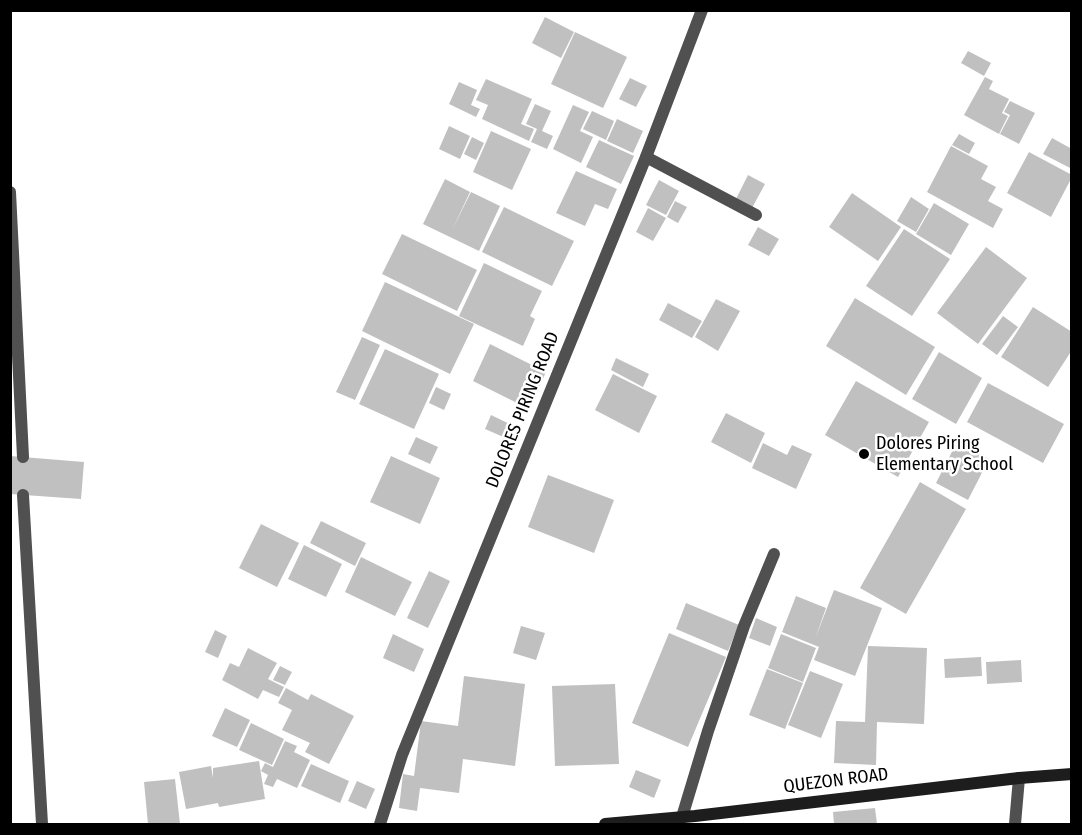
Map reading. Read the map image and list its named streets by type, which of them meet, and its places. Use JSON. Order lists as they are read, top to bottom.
{
  "streets": {
    "main road": ["QUEZON ROAD"],
    "street": ["DOLORES PIRING ROAD"]
  },
  "places": ["Dolores Piring Elementary School"]
}
